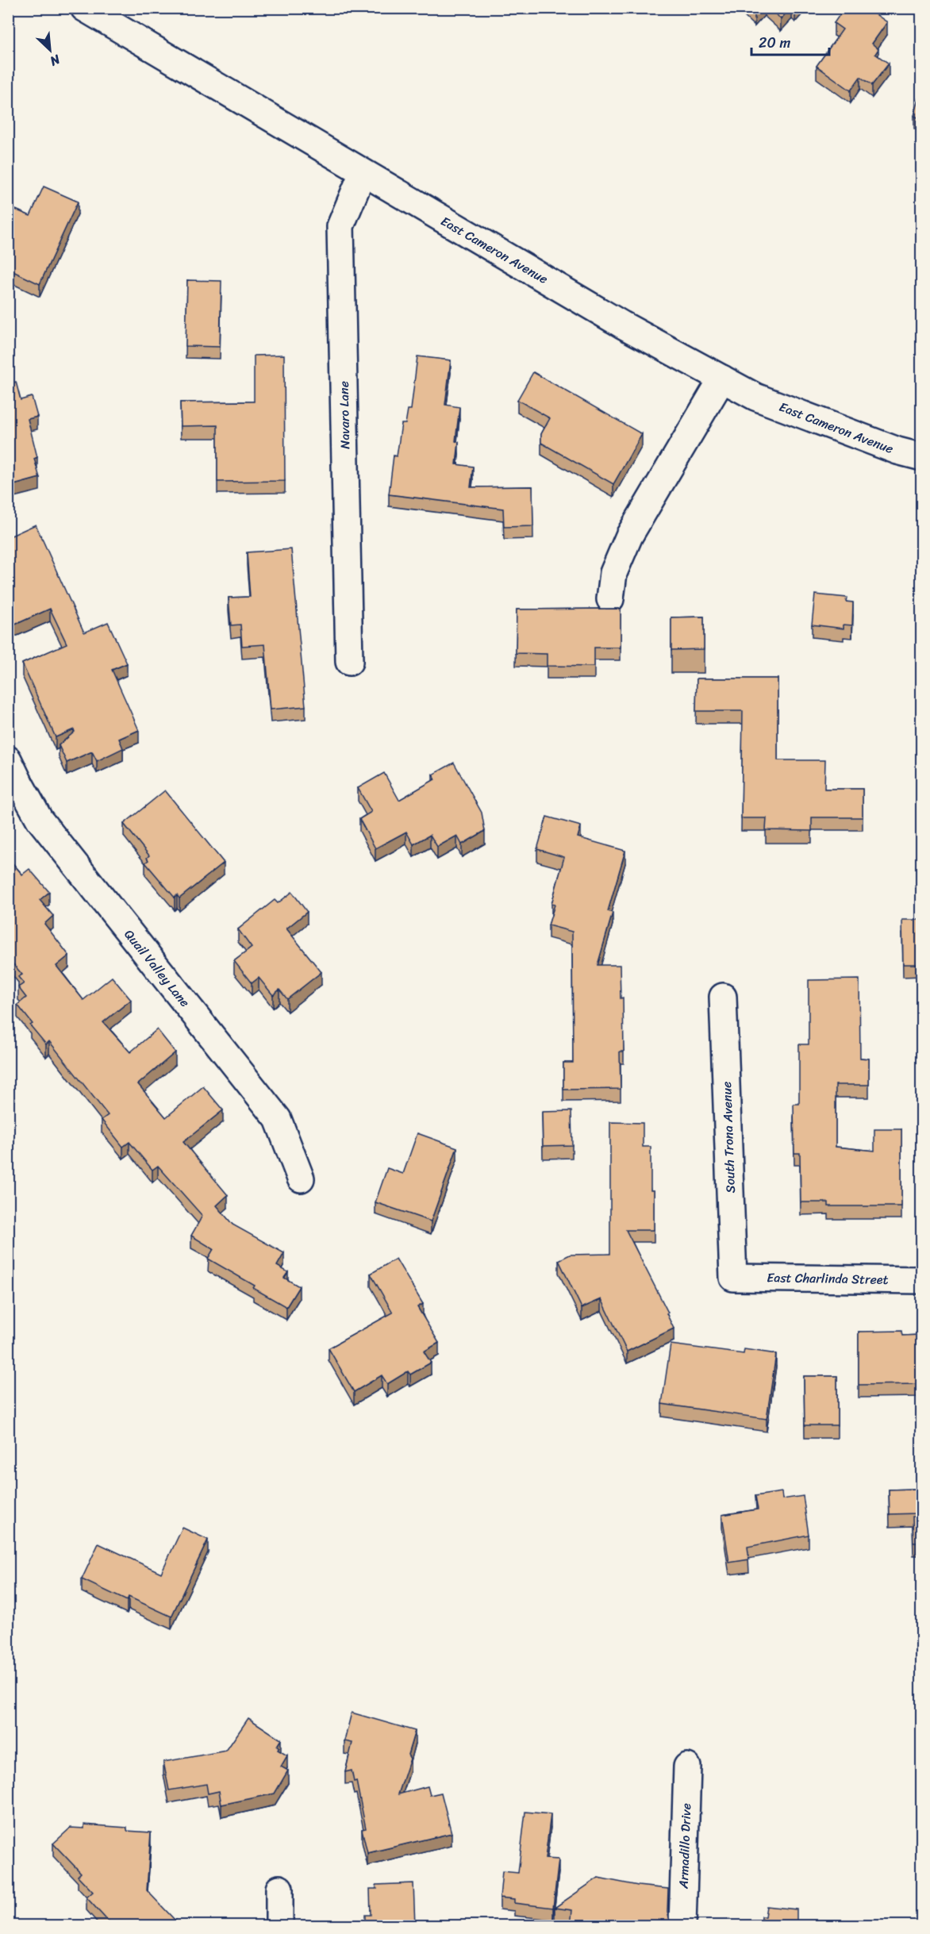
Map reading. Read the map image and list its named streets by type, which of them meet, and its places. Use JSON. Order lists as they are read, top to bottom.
{
  "streets": {
    "street": [
      "East Cameron Avenue",
      "Navaro Lane",
      "Quail Valley Lane",
      "South Trona Avenue",
      "East Charlinda Street",
      "Armadillo Drive"
    ]
  },
  "crossings": [
    ["East Cameron Avenue", "Navaro Lane"],
    ["South Trona Avenue", "East Charlinda Street"]
  ],
  "scale_bar": "20 m",
  "north": "bottom right"
}
